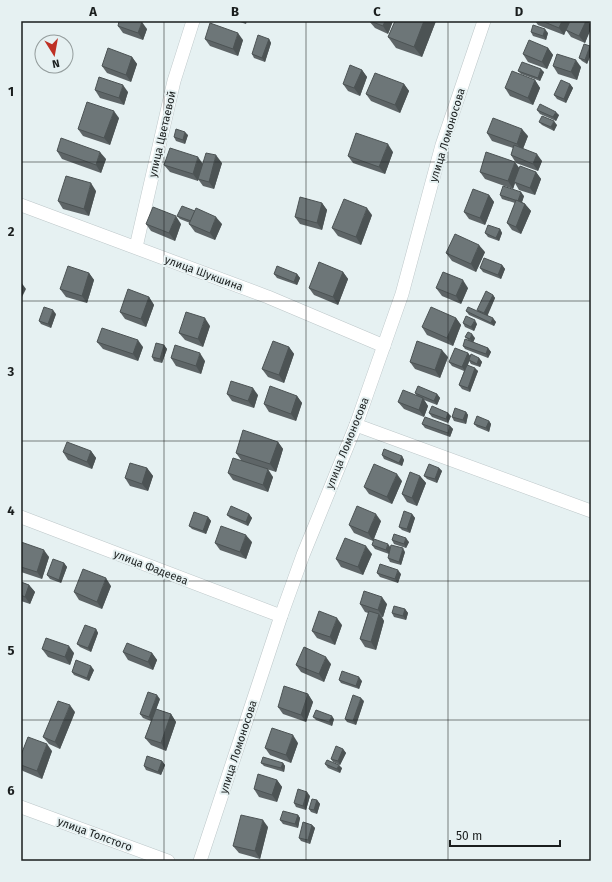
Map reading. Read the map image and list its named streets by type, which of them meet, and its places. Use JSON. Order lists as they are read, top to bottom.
{
  "streets": {
    "street": [
      "улица Цветаевой",
      "улица Ломоносова",
      "улица Шукшина",
      "улица Фадеева",
      "улица Толстого"
    ]
  },
  "crossings": [
    ["улица Цветаевой", "улица Шукшина"],
    ["улица Ломоносова", "улица Шукшина"],
    ["улица Ломоносова", "улица Фадеева"]
  ],
  "scale_bar": "50 m",
  "north": "bottom",
  "grid": {
    "columns": [
      "A",
      "B",
      "C",
      "D"
    ],
    "rows": [
      "1",
      "2",
      "3",
      "4",
      "5",
      "6"
    ]
  }
}
